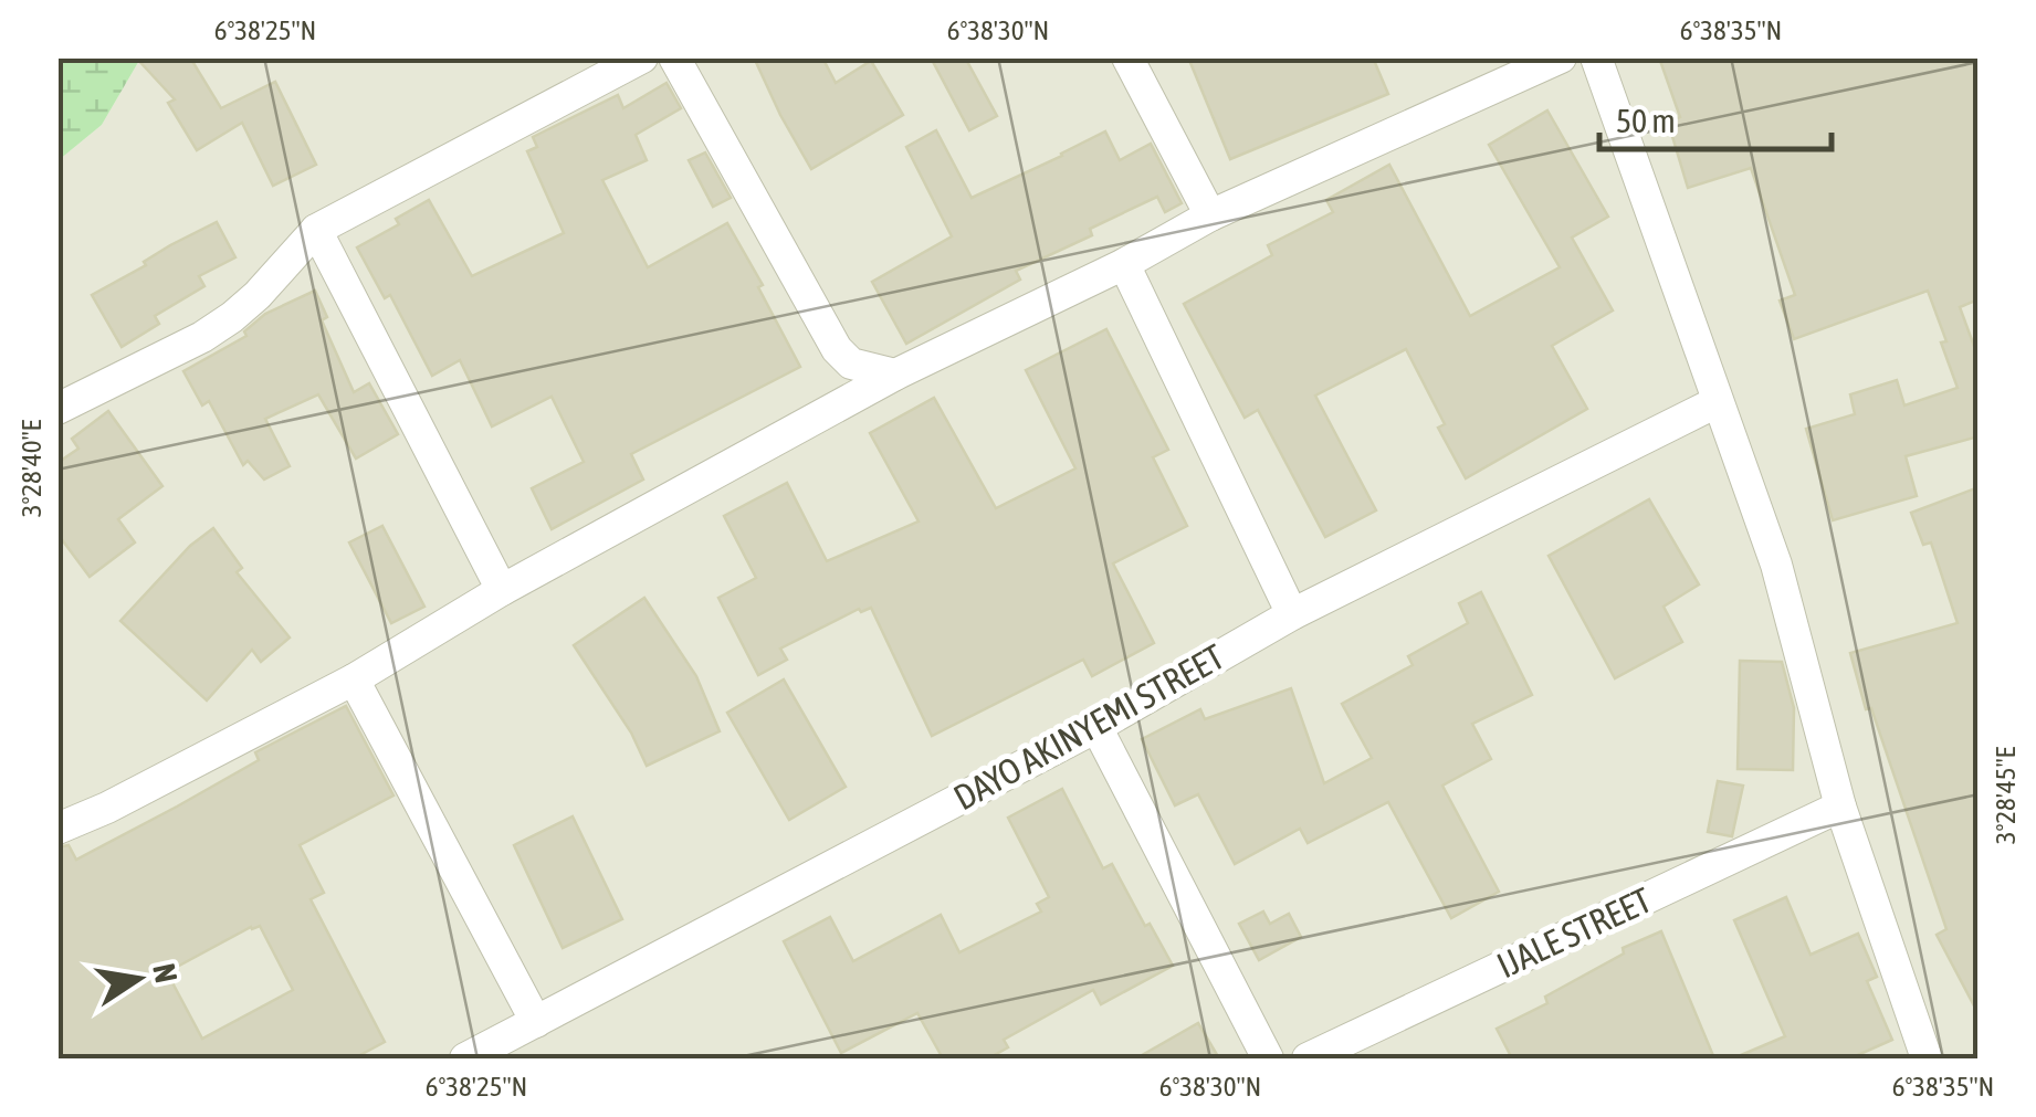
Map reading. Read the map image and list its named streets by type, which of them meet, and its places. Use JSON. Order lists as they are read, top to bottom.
{
  "streets": {
    "street": ["DAYO AKINYEMI STREET", "IJALE STREET"]
  },
  "scale_bar": "50 m",
  "north": "right",
  "coordinates": [
    "6°38'25\"N",
    "6°38'30\"N",
    "6°38'35\"N",
    "3°28'40\"E",
    "3°28'45\"E"
  ]
}
